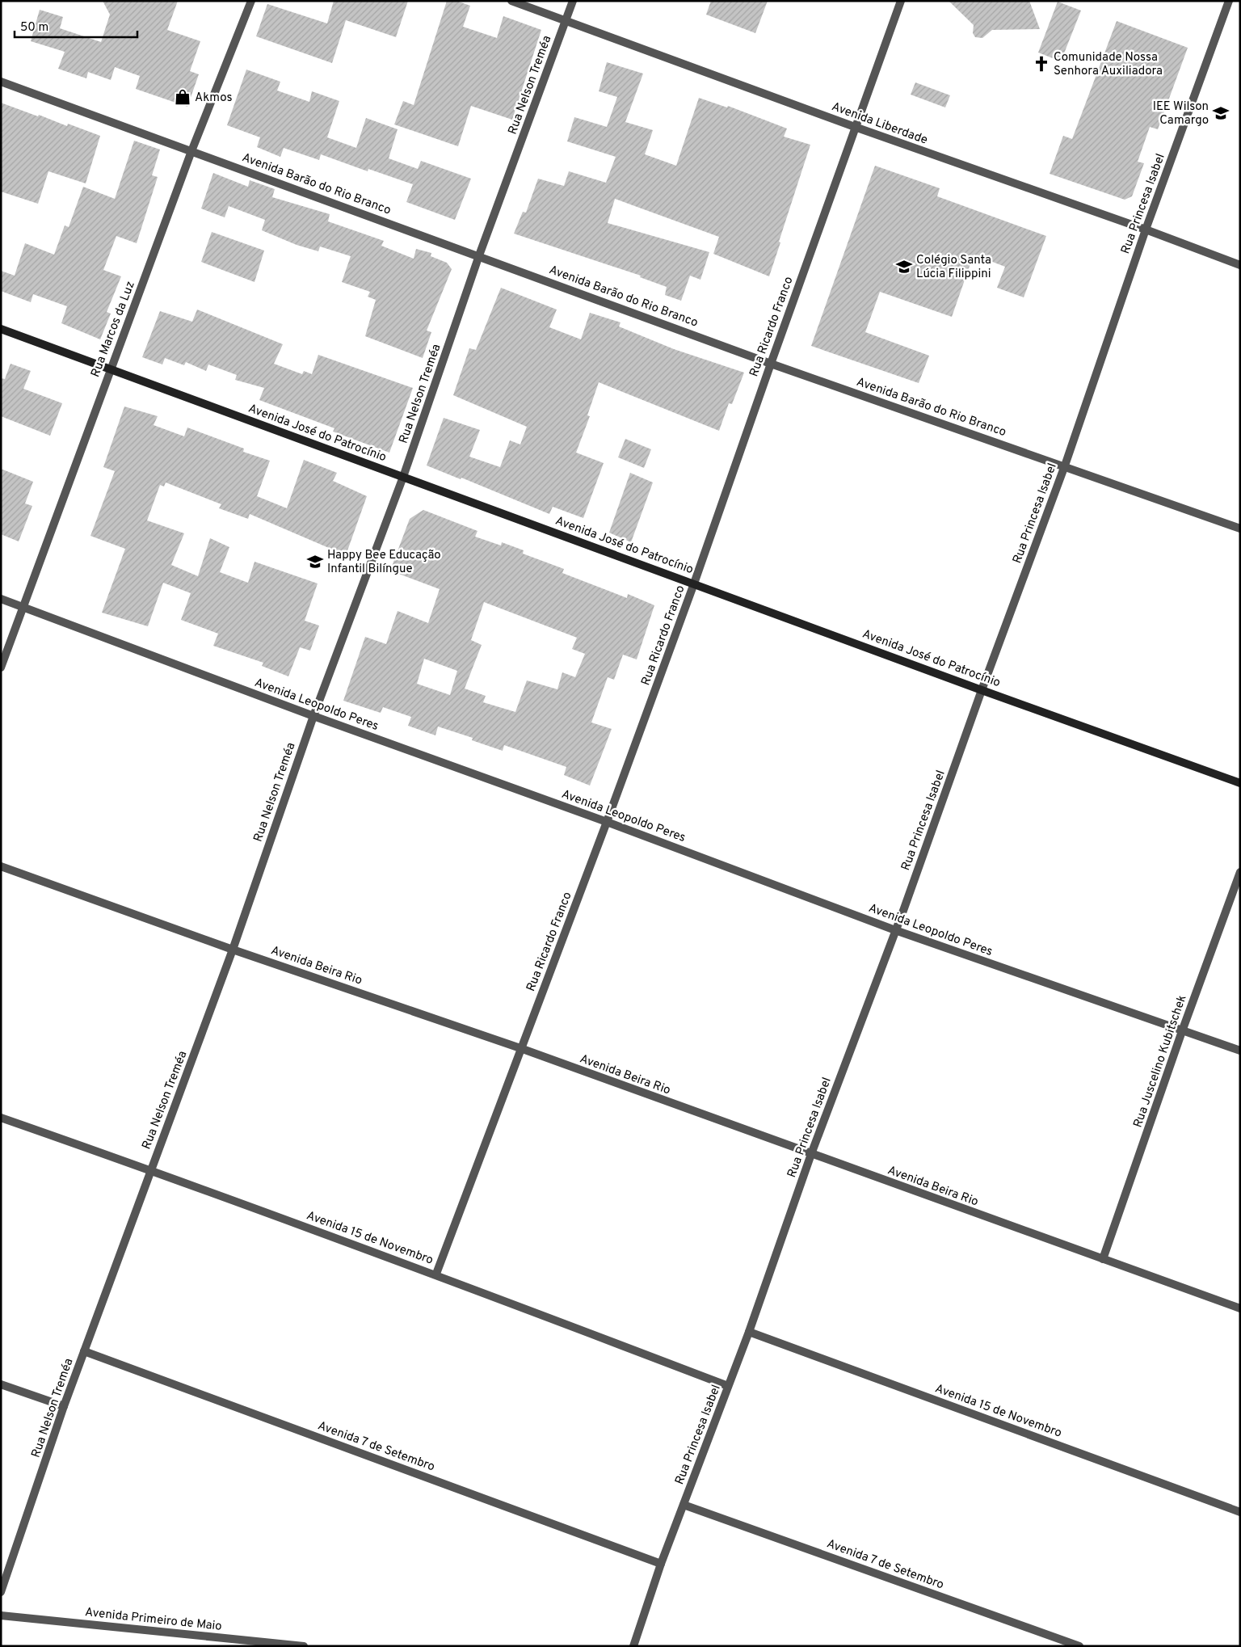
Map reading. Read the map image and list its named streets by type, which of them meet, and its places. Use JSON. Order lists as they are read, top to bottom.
{
  "streets": {
    "street": [
      "Rua Nelson Treméa",
      "Avenida Liberdade",
      "Avenida Barão do Rio Branco",
      "Rua Princesa Isabel",
      "Rua Ricardo Franco",
      "Rua Marcos da Luz",
      "Avenida José do Patrocínio",
      "Avenida Leopoldo Peres",
      "Avenida Beira Rio",
      "Rua Juscelino Kubitschek",
      "Avenida 15 de Novembro",
      "Avenida 7 de Setembro",
      "Avenida Primeiro de Maio"
    ]
  },
  "crossings": [
    ["Rua Nelson Treméa", "Avenida Liberdade"],
    ["Rua Nelson Treméa", "Avenida Barão do Rio Branco"],
    ["Rua Nelson Treméa", "Avenida José do Patrocínio"],
    ["Rua Nelson Treméa", "Avenida Leopoldo Peres"],
    ["Rua Nelson Treméa", "Avenida Beira Rio"],
    ["Rua Nelson Treméa", "Avenida 15 de Novembro"],
    ["Rua Nelson Treméa", "Avenida 7 de Setembro"],
    ["Avenida Liberdade", "Rua Princesa Isabel"],
    ["Avenida Liberdade", "Rua Ricardo Franco"],
    ["Avenida Barão do Rio Branco", "Rua Princesa Isabel"],
    ["Avenida Barão do Rio Branco", "Rua Ricardo Franco"],
    ["Avenida Barão do Rio Branco", "Rua Marcos da Luz"],
    ["Rua Princesa Isabel", "Avenida José do Patrocínio"],
    ["Rua Princesa Isabel", "Avenida Leopoldo Peres"],
    ["Rua Princesa Isabel", "Avenida Beira Rio"],
    ["Rua Princesa Isabel", "Avenida 15 de Novembro"],
    ["Rua Princesa Isabel", "Avenida 7 de Setembro"],
    ["Rua Ricardo Franco", "Avenida José do Patrocínio"],
    ["Rua Ricardo Franco", "Avenida Leopoldo Peres"],
    ["Rua Ricardo Franco", "Avenida Beira Rio"],
    ["Rua Ricardo Franco", "Avenida 15 de Novembro"],
    ["Rua Marcos da Luz", "Avenida José do Patrocínio"],
    ["Rua Marcos da Luz", "Avenida Leopoldo Peres"],
    ["Avenida Leopoldo Peres", "Rua Juscelino Kubitschek"],
    ["Avenida Beira Rio", "Rua Juscelino Kubitschek"]
  ],
  "places": {
    "church": ["Comunidade Nossa Senhora Auxiliadora"],
    "shop": ["Akmos"],
    "school or university": ["IEE Wilson Camargo", "Colégio Santa Lúcia Filippini", "Happy Bee Educação Infantil Bilíngue"]
  },
  "scale_bar": "50 m"
}
